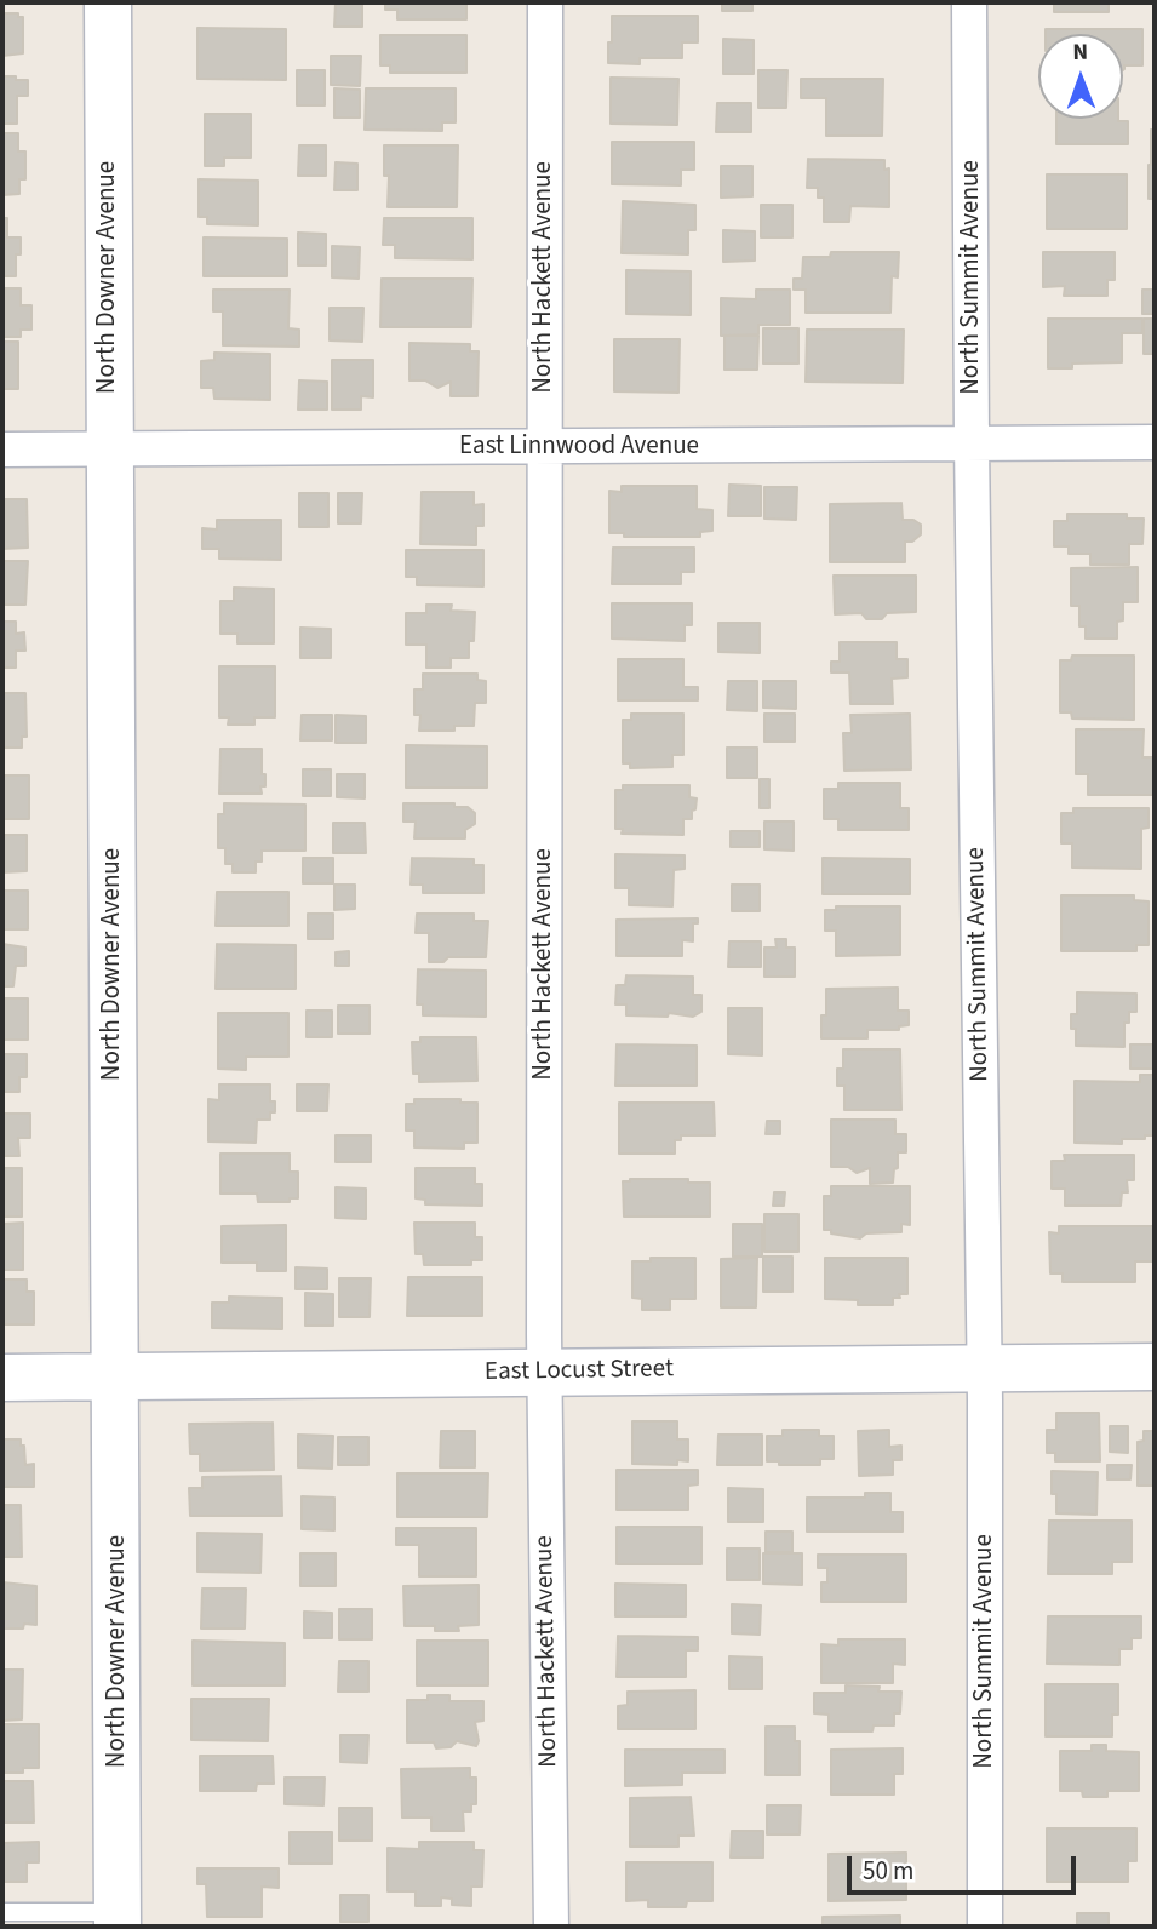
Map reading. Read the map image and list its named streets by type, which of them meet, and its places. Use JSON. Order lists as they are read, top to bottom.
{
  "streets": {
    "street": [
      "North Downer Avenue",
      "North Hackett Avenue",
      "North Summit Avenue",
      "East Linnwood Avenue",
      "East Locust Street"
    ]
  },
  "crossings": [
    ["North Downer Avenue", "East Linnwood Avenue"],
    ["North Downer Avenue", "East Locust Street"],
    ["North Hackett Avenue", "East Linnwood Avenue"],
    ["North Hackett Avenue", "East Locust Street"],
    ["North Summit Avenue", "East Linnwood Avenue"],
    ["North Summit Avenue", "East Locust Street"]
  ],
  "scale_bar": "50 m",
  "north": "top"
}
